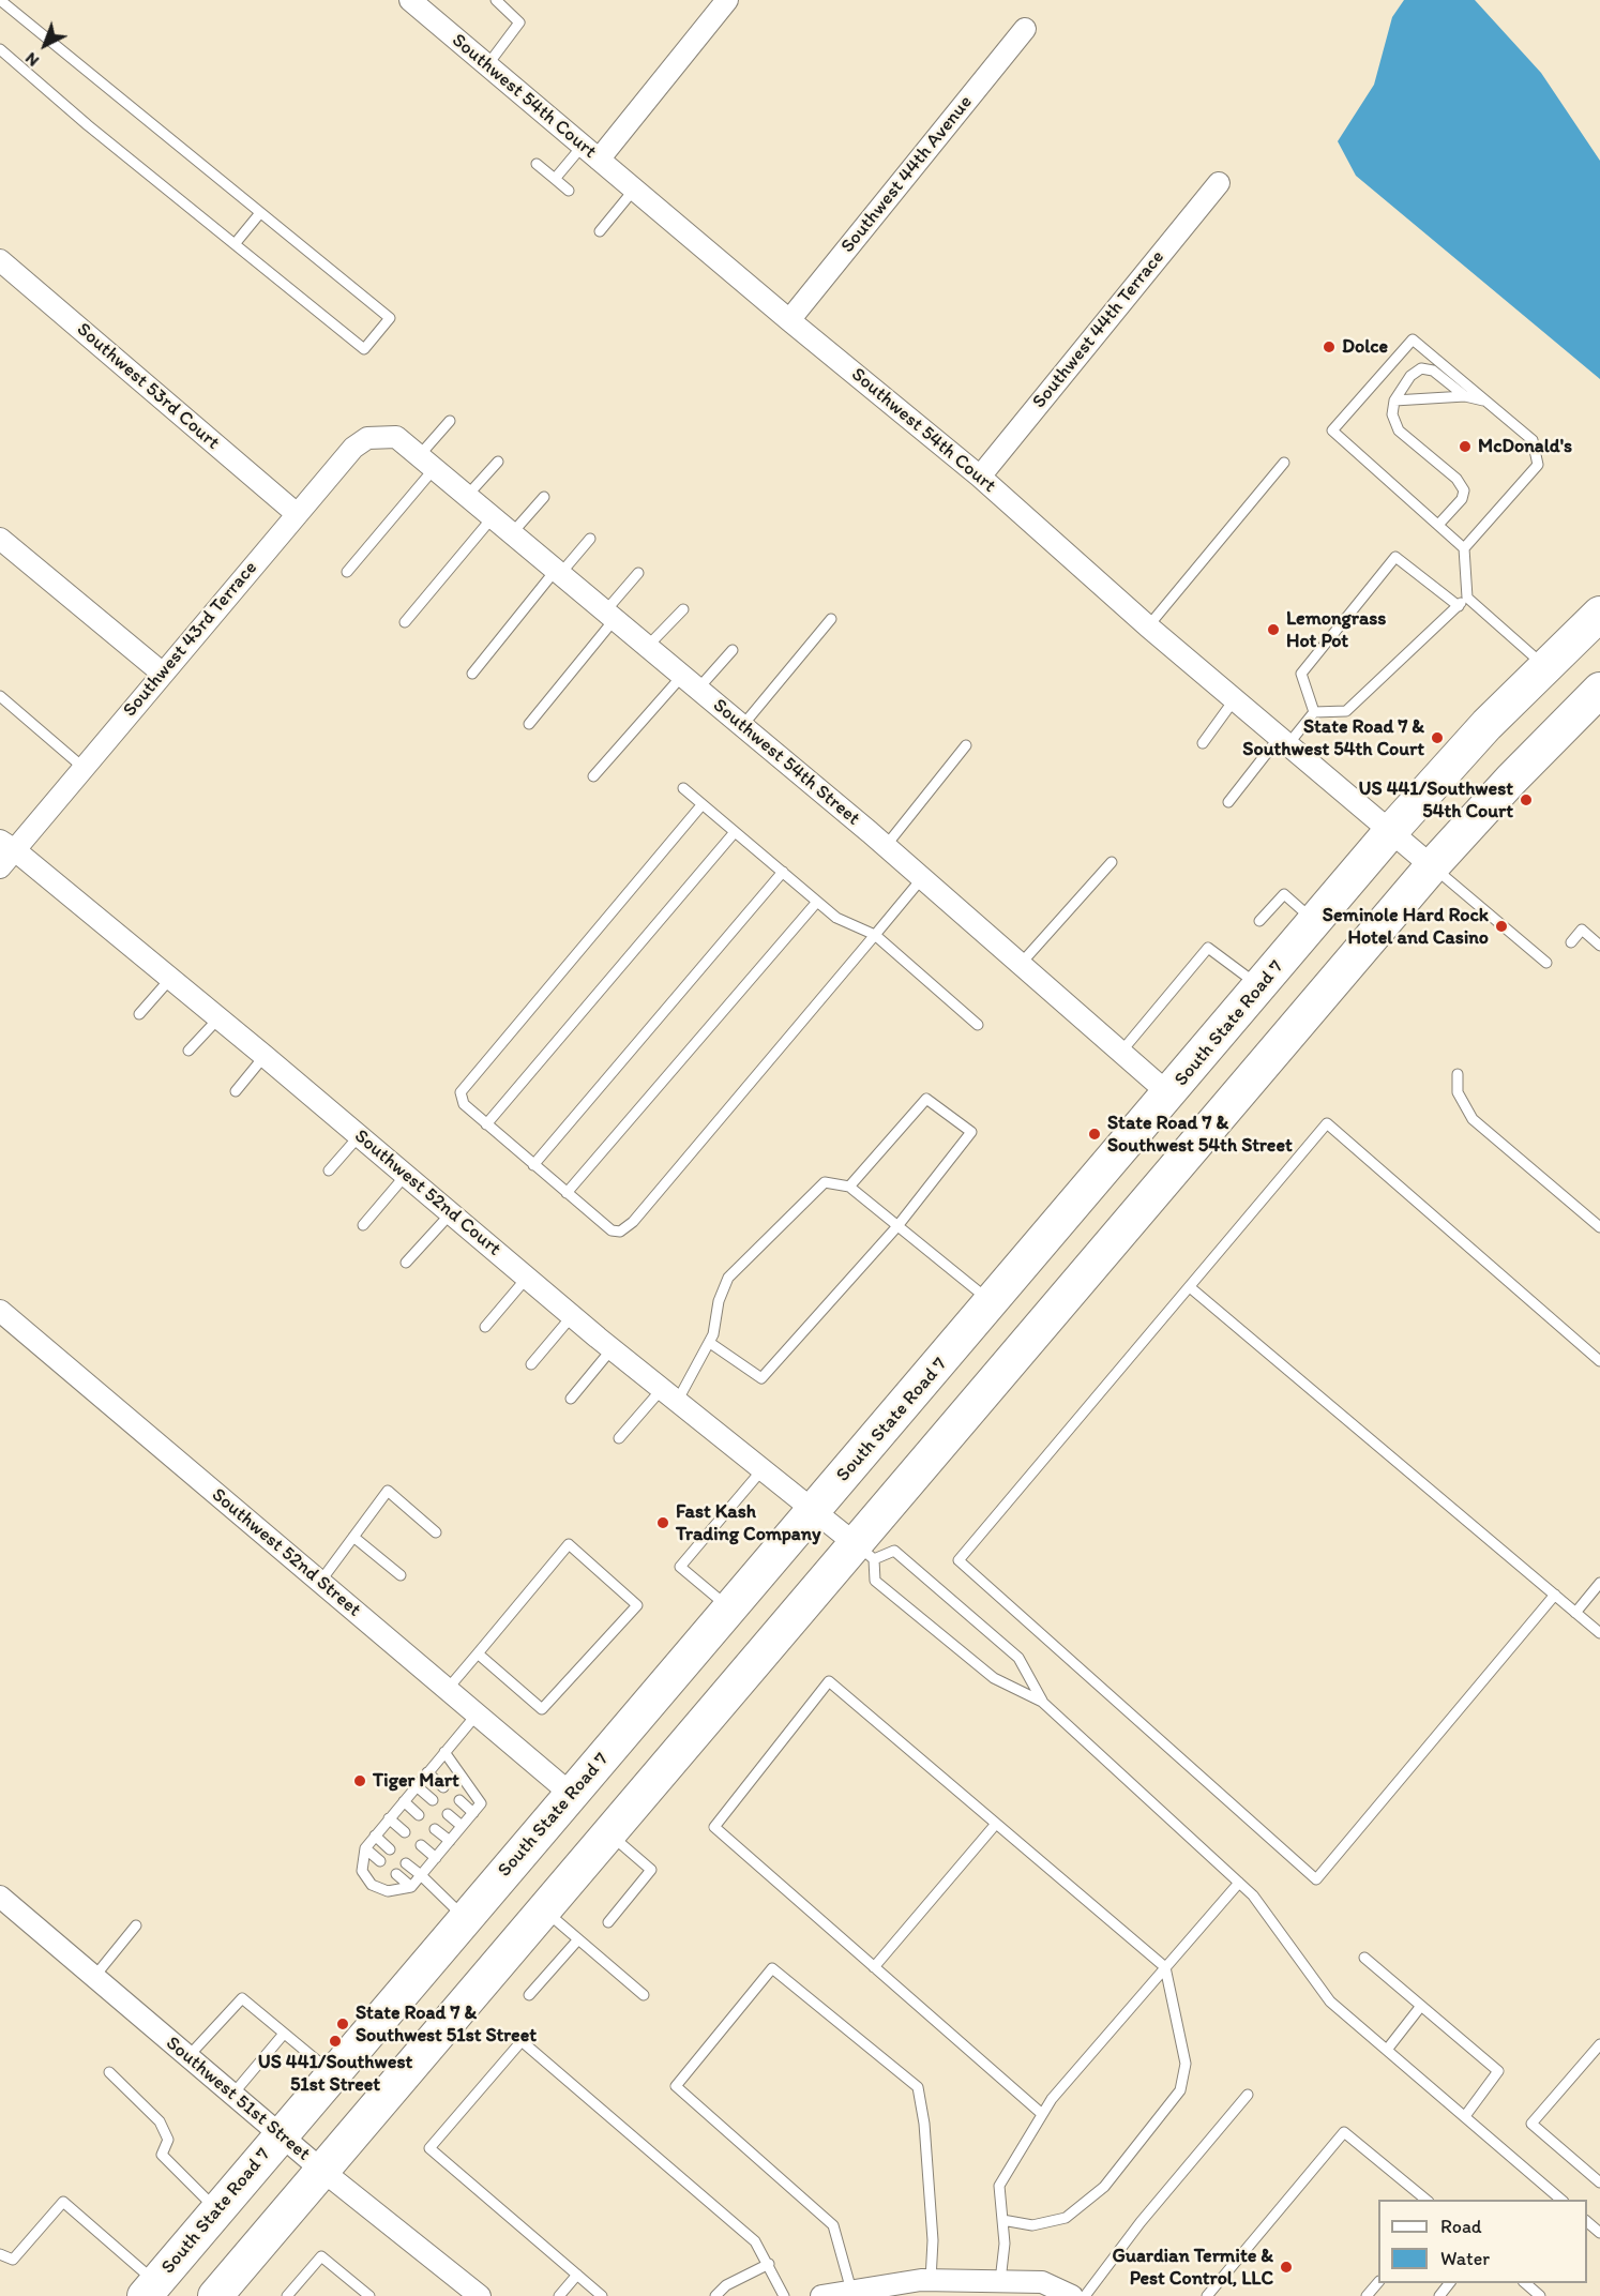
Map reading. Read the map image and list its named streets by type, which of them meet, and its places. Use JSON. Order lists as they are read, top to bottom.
{
  "streets": {
    "main road": ["South State Road 7"],
    "street": [
      "Southwest 54th Court",
      "Southwest 44th Avenue",
      "Southwest 44th Terrace",
      "Southwest 53rd Court",
      "Southwest 43rd Terrace",
      "Southwest 54th Street",
      "Southwest 52nd Court",
      "Southwest 52nd Street",
      "Southwest 51st Street"
    ]
  },
  "crossings": [
    ["Southwest 54th Court", "Southwest 44th Avenue"],
    ["Southwest 54th Court", "Southwest 44th Terrace"],
    ["Southwest 54th Court", "South State Road 7"],
    ["Southwest 53rd Court", "Southwest 43rd Terrace"],
    ["Southwest 43rd Terrace", "Southwest 54th Street"],
    ["Southwest 43rd Terrace", "Southwest 52nd Court"],
    ["Southwest 54th Street", "South State Road 7"],
    ["South State Road 7", "Southwest 52nd Court"],
    ["South State Road 7", "Southwest 52nd Street"],
    ["South State Road 7", "Southwest 51st Street"]
  ],
  "places": [
    "Dolce",
    "McDonald's",
    "Lemongrass Hot Pot",
    "State Road 7 & Southwest 54th Court",
    "US 441/Southwest 54th Court",
    "Seminole Hard Rock Hotel and Casino",
    "State Road 7 & Southwest 54th Street",
    "Fast Kash Trading Company",
    "Tiger Mart",
    "State Road 7 & Southwest 51st Street",
    "US 441/Southwest 51st Street",
    "Guardian Termite & Pest Control, LLC"
  ],
  "legend": ["Road", "Water"],
  "north": "bottom left"
}
